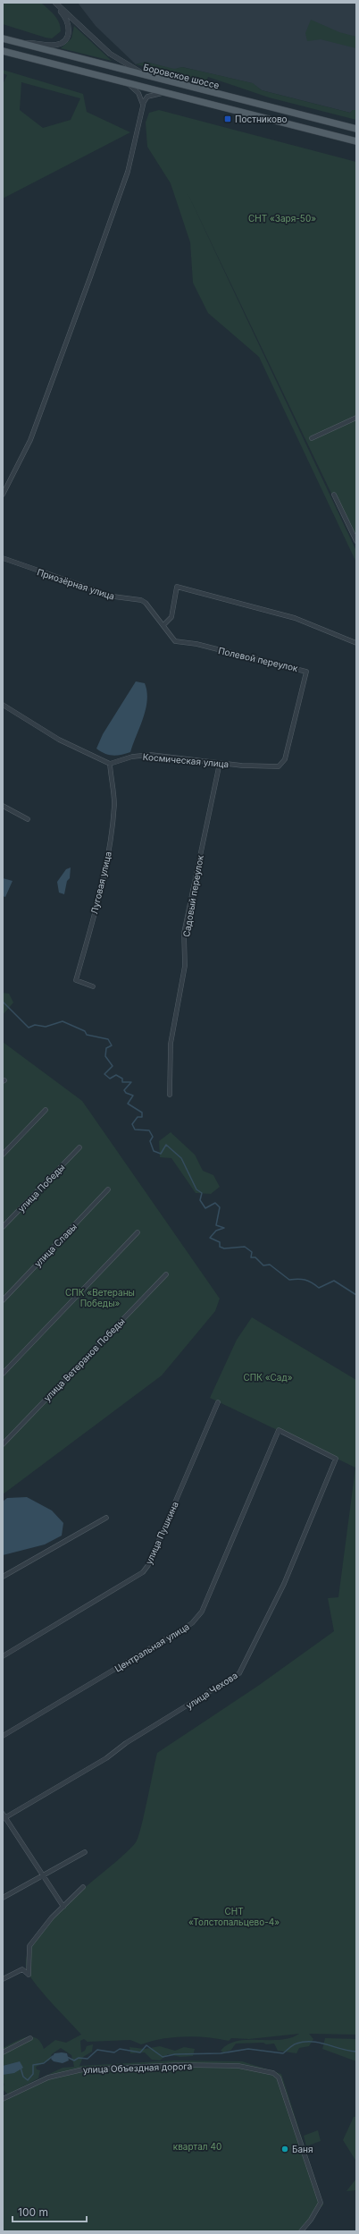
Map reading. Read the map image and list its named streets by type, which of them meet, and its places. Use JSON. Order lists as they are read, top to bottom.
{
  "streets": {
    "main road": ["Боровское шоссе"],
    "street": [
      "Приозёрная улица",
      "Полевой переулок",
      "Космическая улица",
      "Луговая улица",
      "Садовый переулок",
      "улица Победы",
      "улица Славы",
      "улица Ветеранов Победы",
      "улица Пушкина",
      "Центральная улица",
      "улица Чехова",
      "улица Объездная дорога"
    ]
  },
  "crossings": [
    ["Приозёрная улица", "Полевой переулок"],
    ["Полевой переулок", "Космическая улица"],
    ["Космическая улица", "Луговая улица"],
    ["Космическая улица", "Садовый переулок"],
    ["Центральная улица", "улица Чехова"]
  ],
  "parks": [
    "СНТ «Заря-50»",
    "СПК «Ветераны Победы»",
    "СПК «Сад»",
    "СНТ «Толстопальцево-4»",
    "квартал 40"
  ],
  "places": {
    "transit": ["Постниково"],
    "other": ["Баня"]
  },
  "scale_bar": "100 m"
}
